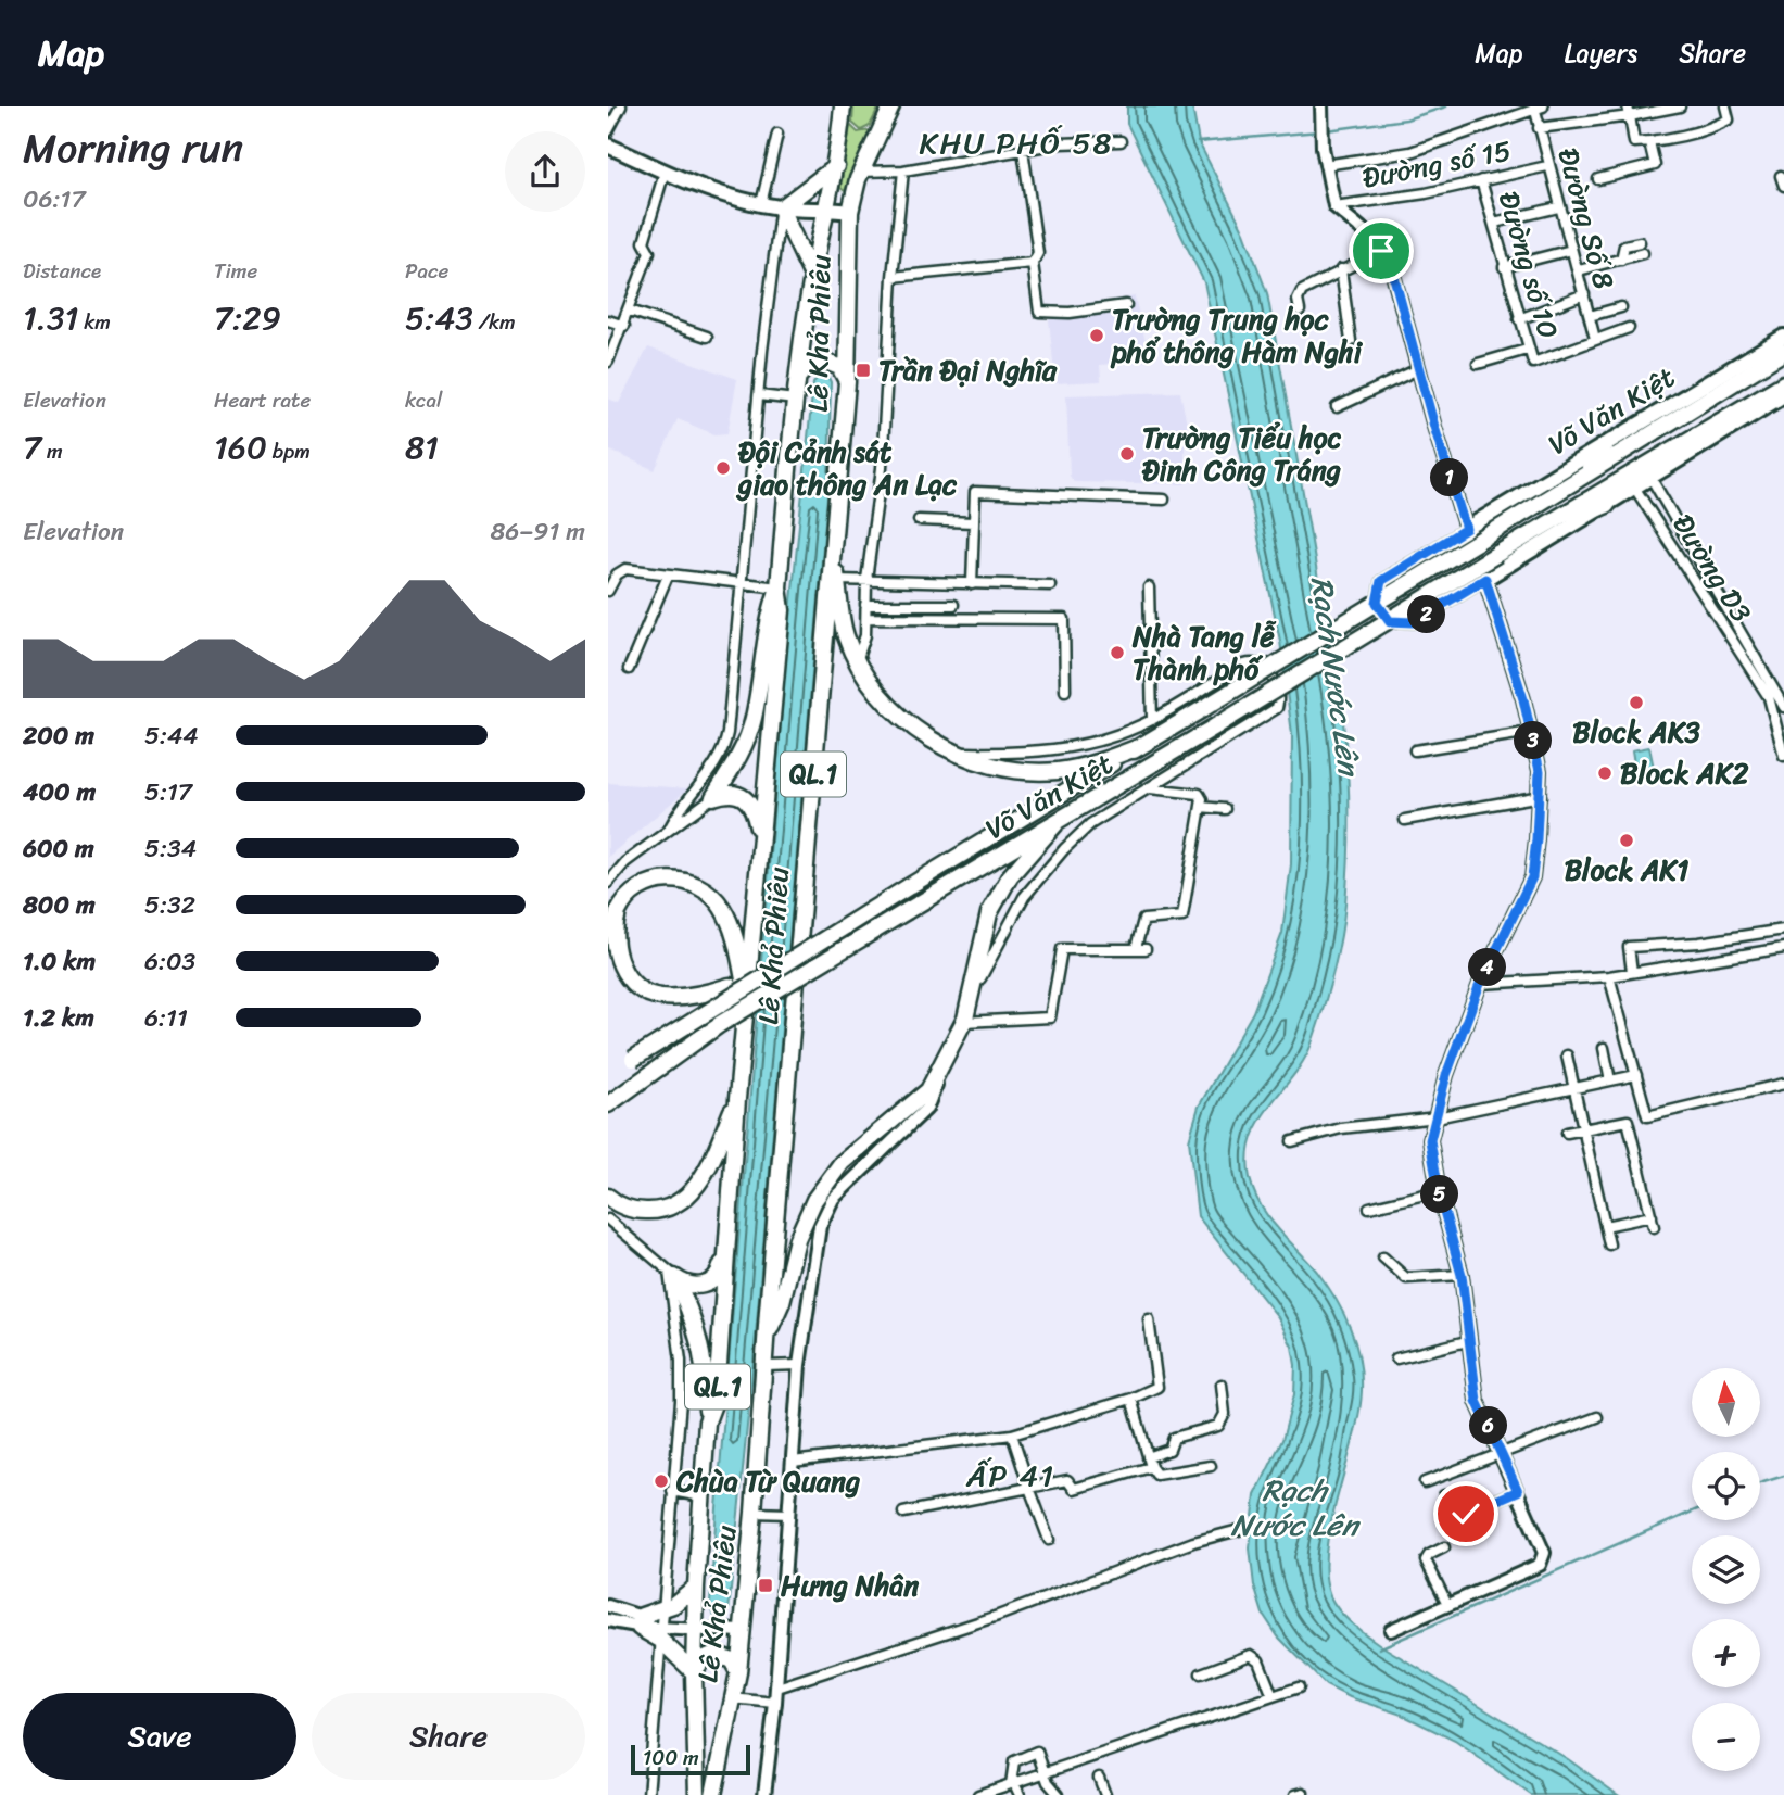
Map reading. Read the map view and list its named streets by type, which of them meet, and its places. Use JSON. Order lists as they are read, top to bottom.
{
  "streets": {
    "highway": ["Lê Khả Phiêu", "Võ Văn Kiệt", "QL.1"],
    "street": [
      "Đường số 15",
      "Đường Số 8",
      "Đường số 10",
      "Đường D3"
    ]
  },
  "crossings": [
    ["Đường số 15", "Đường Số 8"],
    ["Đường số 15", "Đường số 10"],
    ["Đường Số 8", "Đường số 10"]
  ],
  "districts": ["KHU PHỐ 58", "ẤP 41"],
  "water": ["Rạch Nước Lên"],
  "places": {
    "other": [
      "Trường Trung học phổ thông Hàm Nghi",
      "Trường Tiểu học Đinh Công Tráng",
      "Đội Cảnh sát giao thông An Lạc",
      "Nhà Tang lễ Thành phố",
      "Block AK3",
      "Block AK2",
      "Block AK1",
      "Chùa Từ Quang"
    ],
    "transit": ["Trần Đại Nghĩa", "Hưng Nhân"]
  },
  "scale_bar": "100 m",
  "north": "top",
  "page": {
    "header": "Map",
    "nav": ["Map", "Layers", "Share"],
    "heading": ["Morning run", "06:17"],
    "stats": [
      ["Distance", "1.31 km"],
      ["Time", "7:29"],
      ["Pace", "5:43 /km"],
      ["Elevation", "7 m"],
      ["Heart rate", "160 bpm"],
      ["kcal", "81"]
    ],
    "pins": [
      "1",
      "2",
      "3",
      "4",
      "5",
      "6"
    ],
    "chart": ["Elevation", "86–91 m"],
    "list": [
      {
        "name": "200 m",
        "note": "5:44"
      },
      {
        "name": "400 m",
        "note": "5:17"
      },
      {
        "name": "600 m",
        "note": "5:34"
      },
      {
        "name": "800 m",
        "note": "5:32"
      },
      {
        "name": "1.0 km",
        "note": "6:03"
      },
      {
        "name": "1.2 km",
        "note": "6:11"
      }
    ],
    "map_buttons": ["+", "−"],
    "buttons": ["Save", "Share"],
    "scale": "100 m"
  }
}
